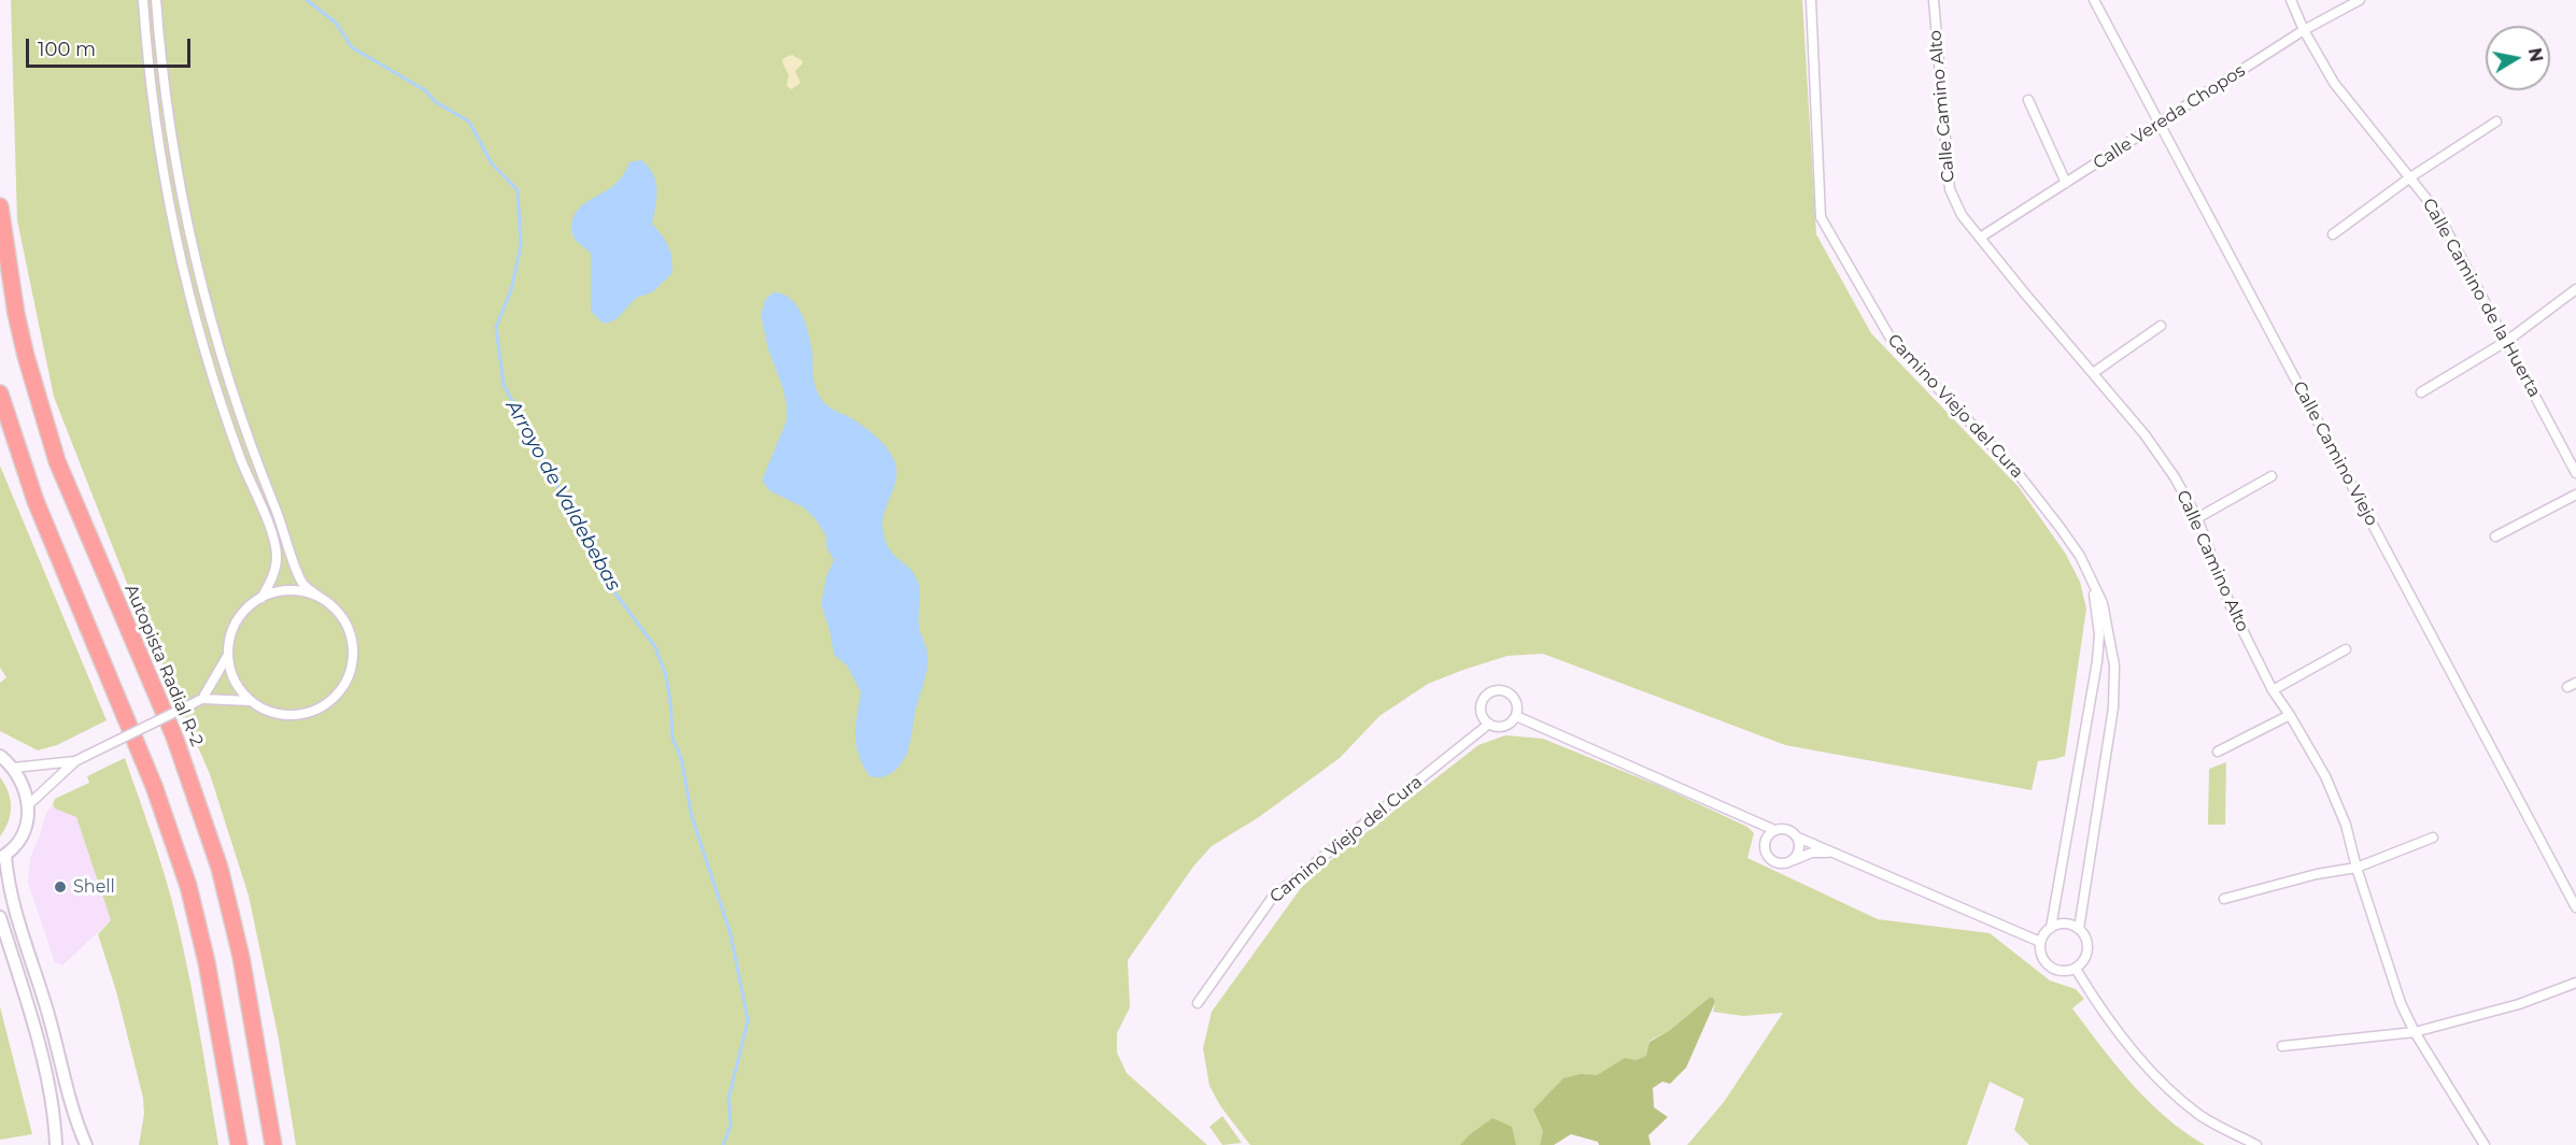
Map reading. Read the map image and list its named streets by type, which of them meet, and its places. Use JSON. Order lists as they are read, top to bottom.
{
  "streets": {
    "highway": ["Autopista Radial R-2"],
    "street": [
      "Calle Camino Alto",
      "Calle Vereda Chopos",
      "Calle Camino de la Huerta",
      "Camino Viejo del Cura",
      "Calle Camino Viejo"
    ]
  },
  "crossings": [
    ["Calle Camino Alto", "Calle Vereda Chopos"],
    ["Calle Vereda Chopos", "Calle Camino de la Huerta"],
    ["Calle Vereda Chopos", "Calle Camino Viejo"]
  ],
  "water": ["Arroyo de Valdebebas"],
  "places": ["Shell"],
  "scale_bar": "100 m",
  "north": "right"
}
